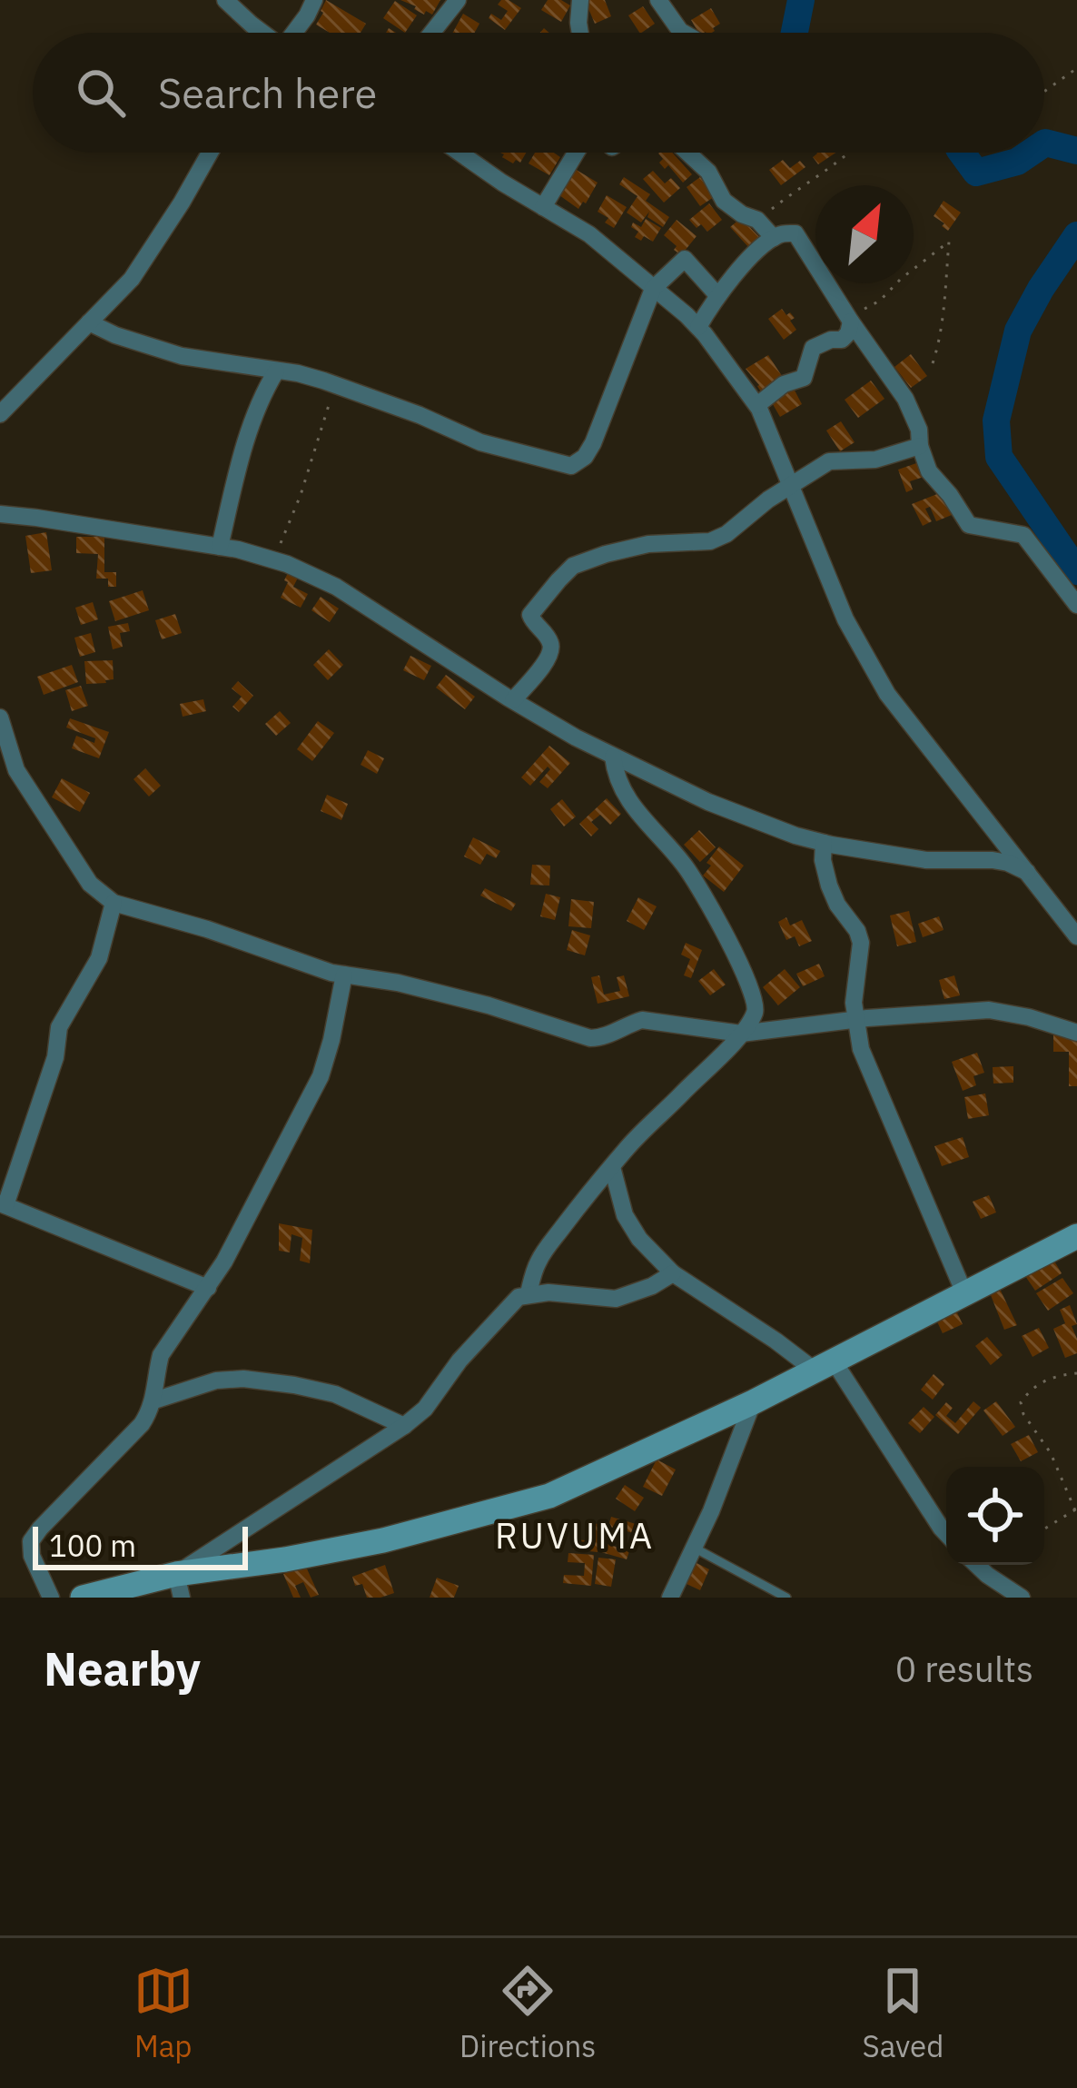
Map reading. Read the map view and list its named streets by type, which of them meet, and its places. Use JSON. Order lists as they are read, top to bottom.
{
  "districts": ["RUVUMA"],
  "scale_bar": "100 m",
  "north": "top right",
  "page": {
    "search": "Search here",
    "scale": "100 m",
    "heading": ["Nearby", "0 results"],
    "nav": ["Map", "Directions", "Saved"]
  }
}
